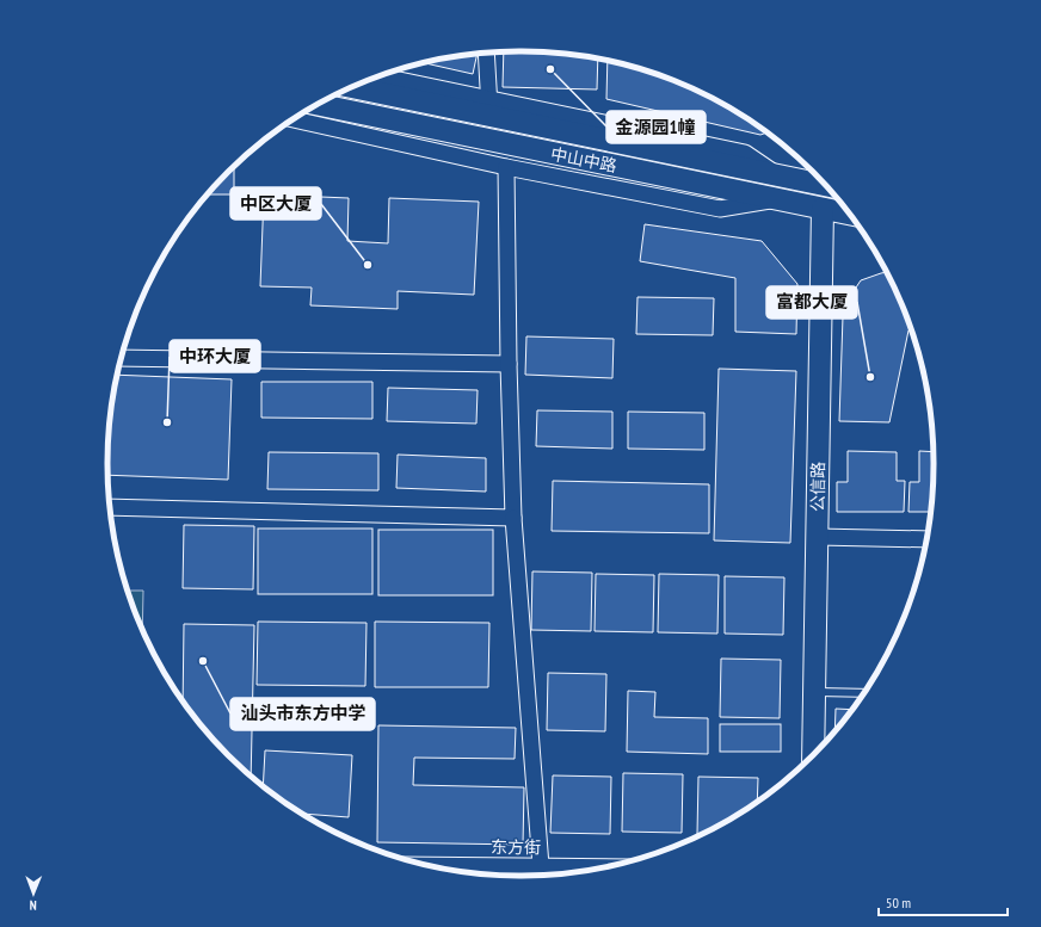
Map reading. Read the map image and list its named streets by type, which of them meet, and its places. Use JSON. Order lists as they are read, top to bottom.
{
  "streets": {
    "main road": ["中山中路", "公信路"],
    "street": ["东方街"]
  },
  "crossings": [
    ["中山中路", "公信路"]
  ],
  "places": [
    "金源园1幢",
    "中区大厦",
    "富都大厦",
    "中环大厦",
    "汕头市东方中学"
  ],
  "scale_bar": "50 m",
  "north": "bottom"
}
